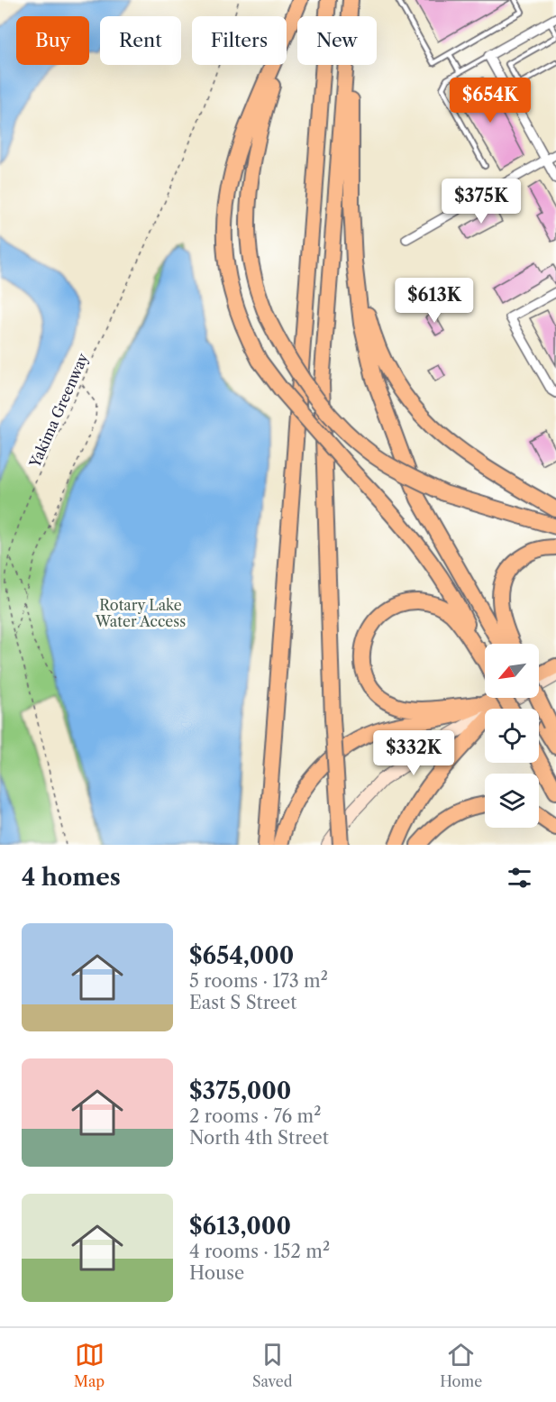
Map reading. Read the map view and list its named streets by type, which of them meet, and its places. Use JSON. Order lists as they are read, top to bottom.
{
  "streets": {
    "path": ["Yakima Greenway"]
  },
  "parks": ["Rotary Lake Water Access"],
  "north": "bottom left",
  "page": {
    "chip": [
      "Buy",
      "Rent",
      "Filters",
      "New"
    ],
    "price": [
      "$654K",
      "$375K",
      "$613K",
      "$332K"
    ],
    "heading": "4 homes",
    "list": [
      {
        "name": "$654,000",
        "note": "5 rooms · 173 m² · East S Street"
      },
      {
        "name": "$375,000",
        "note": "2 rooms · 76 m² · North 4th Street"
      },
      {
        "name": "$613,000",
        "note": "4 rooms · 152 m² · House"
      }
    ],
    "tabs": ["Map", "Saved", "Home"]
  }
}
